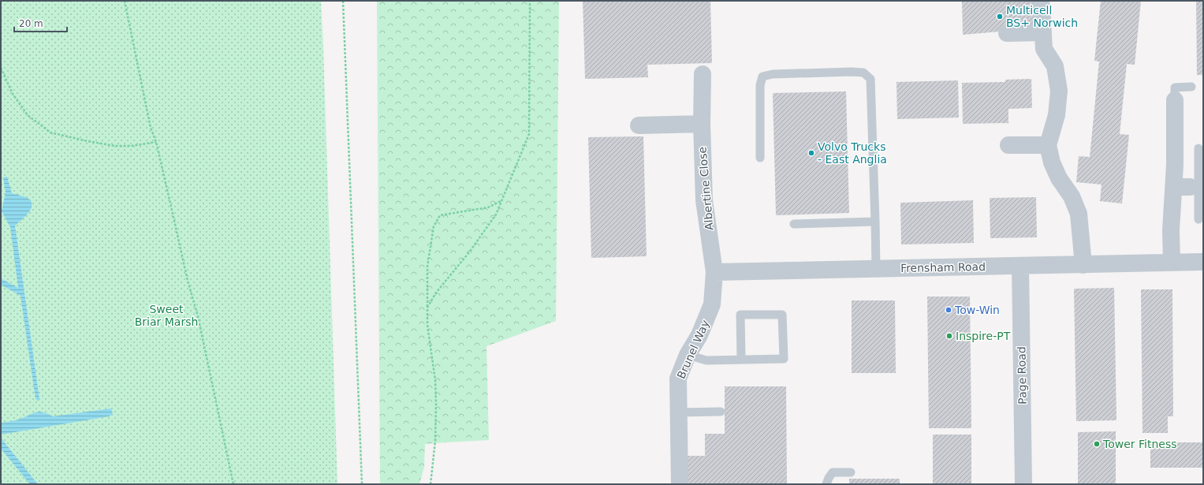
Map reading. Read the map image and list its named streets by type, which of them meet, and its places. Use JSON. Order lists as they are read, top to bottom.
{
  "streets": {
    "street": [
      "Albertine Close",
      "Frensham Road",
      "Brunel Way",
      "Page Road"
    ]
  },
  "crossings": [
    ["Albertine Close", "Frensham Road"],
    ["Albertine Close", "Brunel Way"],
    ["Frensham Road", "Brunel Way"],
    ["Frensham Road", "Page Road"]
  ],
  "parks": ["Sweet Briar Marsh"],
  "places": [
    "Multicell BS+ Norwich",
    "Volvo Trucks - East Anglia",
    "Tow-Win",
    "Inspire-PT",
    "Tower Fitness"
  ],
  "scale_bar": "20 m"
}
